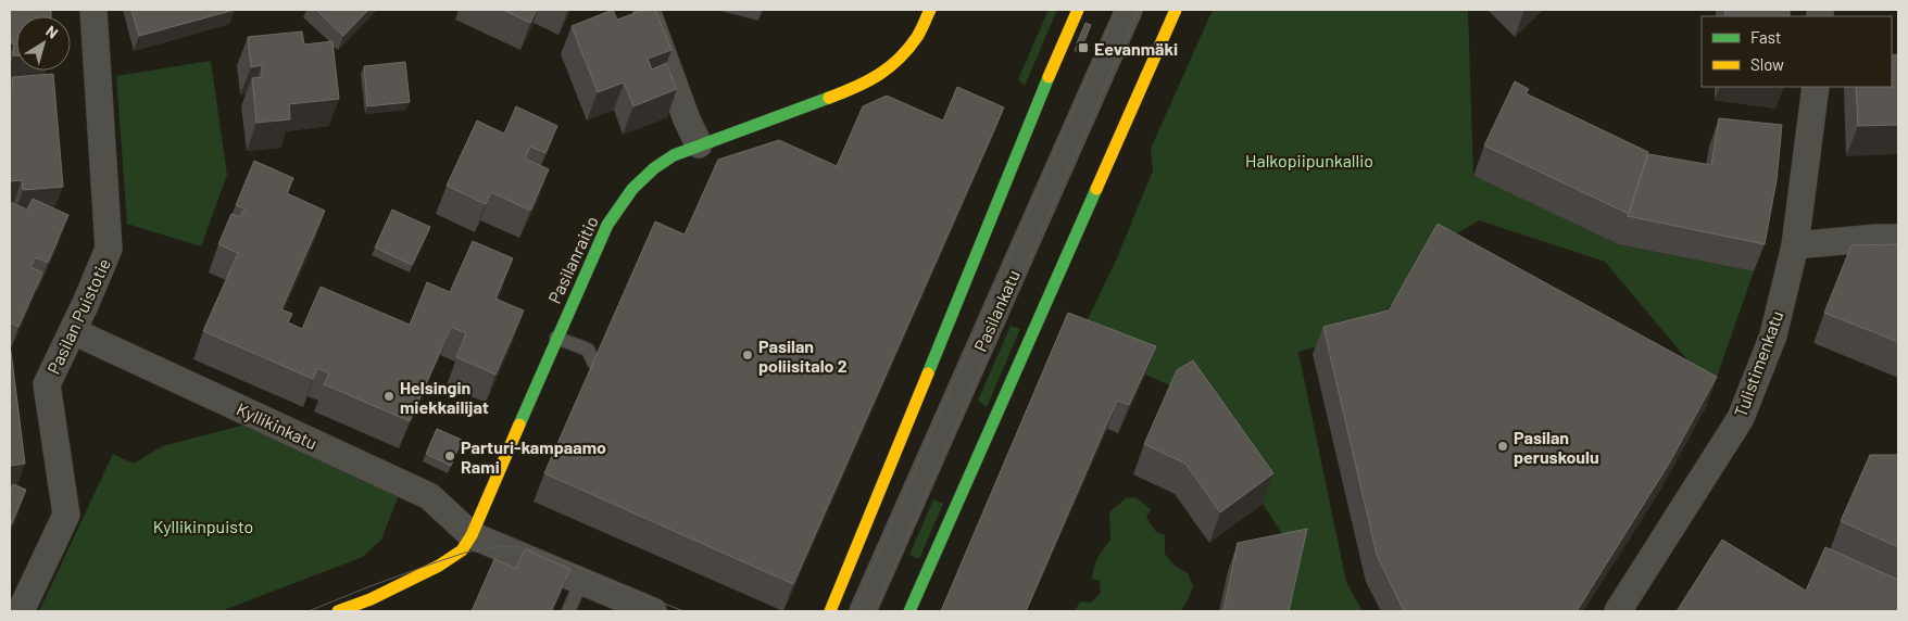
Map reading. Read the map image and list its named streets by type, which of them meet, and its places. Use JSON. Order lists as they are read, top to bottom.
{
  "streets": {
    "street": [
      "Pasilanraitio",
      "Pasilankatu",
      "Pasilan Puistotie",
      "Tulistimenkatu",
      "Kyllikinkatu"
    ]
  },
  "crossings": [
    ["Pasilanraitio", "Kyllikinkatu"],
    ["Pasilan Puistotie", "Kyllikinkatu"]
  ],
  "parks": ["Halkopiipunkallio", "Kyllikinpuisto"],
  "places": {
    "transit": ["Eevanmäki"],
    "other": [
      "Pasilan poliisitalo 2",
      "Helsingin miekkailijat",
      "Pasilan peruskoulu",
      "Parturi-kampaamo Rami"
    ]
  },
  "legend": ["Fast", "Slow"],
  "north": "top right"
}
